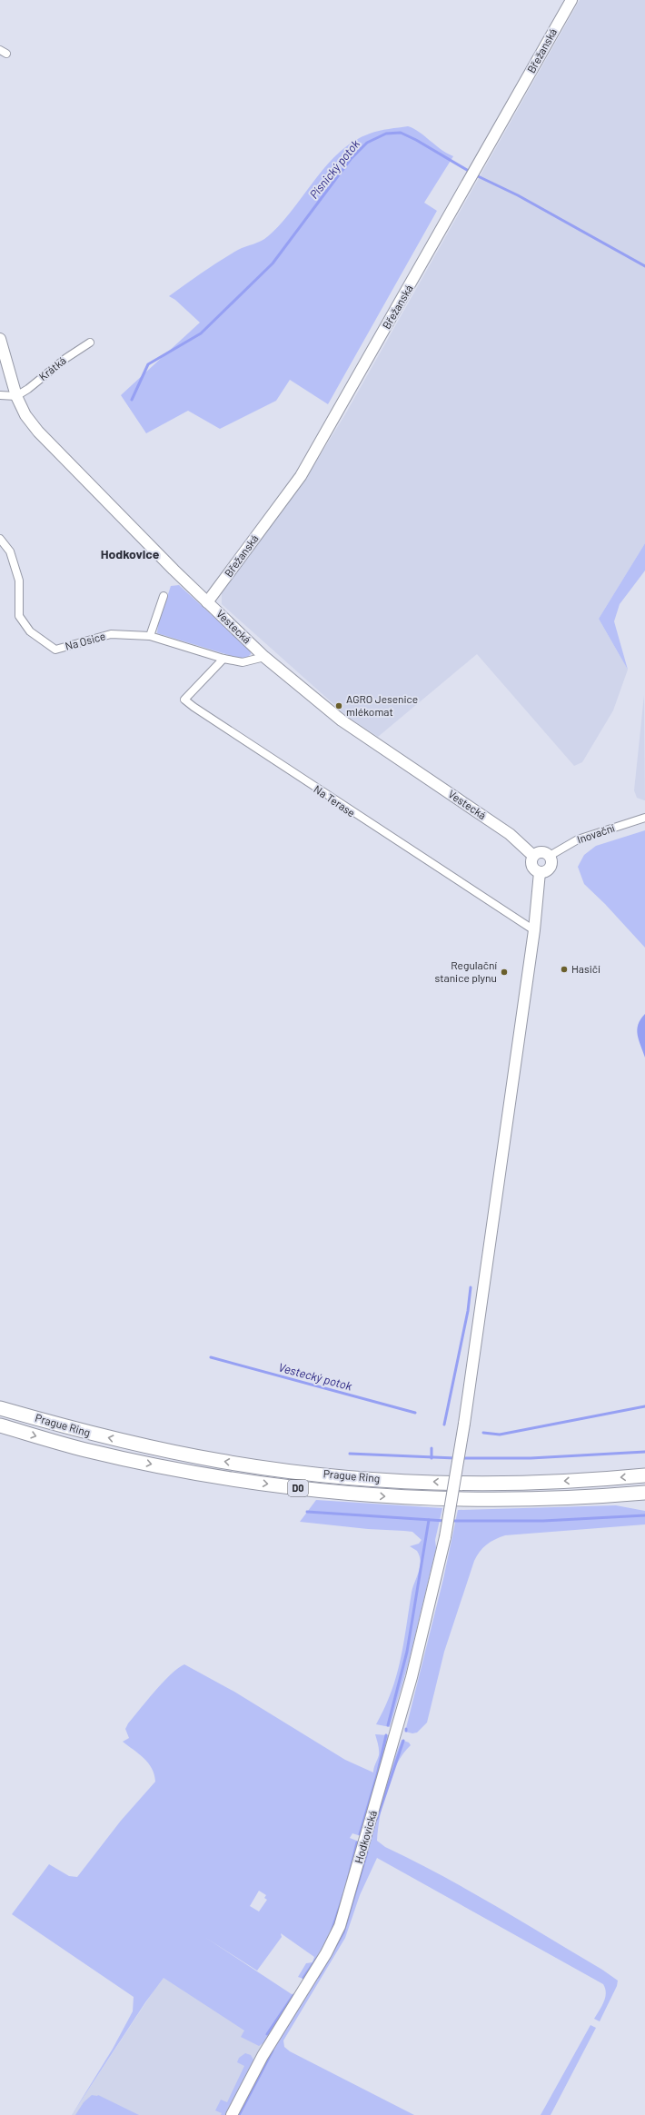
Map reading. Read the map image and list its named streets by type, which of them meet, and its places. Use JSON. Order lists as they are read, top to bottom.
{
  "streets": {
    "highway": ["Prague Ring", "D0"],
    "street": [
      "Břežanská",
      "Krátká",
      "Vestecká",
      "Na Osice",
      "Na Terase",
      "Inovační",
      "Hodkovická"
    ]
  },
  "crossings": [
    ["Břežanská", "Vestecká"],
    ["Krátká", "Vestecká"],
    ["Vestecká", "Na Osice"],
    ["Vestecká", "Inovační"],
    ["Na Osice", "Na Terase"],
    ["Na Terase", "Hodkovická"]
  ],
  "districts": ["Hodkovice"],
  "water": ["Písnický potok", "Vestecký potok"],
  "places": ["AGRO Jesenice mlékomat", "Hasiči", "Regulační stanice plynu"]
}
